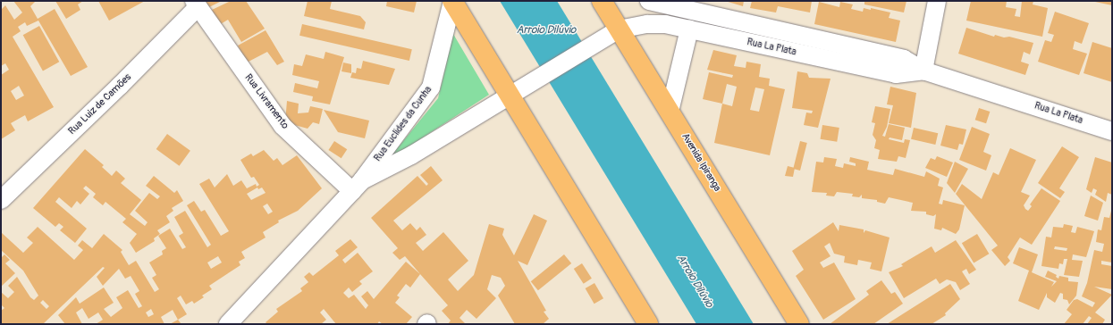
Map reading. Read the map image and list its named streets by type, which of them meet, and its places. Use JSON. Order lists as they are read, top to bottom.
{
  "streets": {
    "main road": ["Avenida Ipiranga"],
    "street": [
      "Rua La Plata",
      "Rua Livramento",
      "Rua Luiz de Camões",
      "Rua Euclides da Cunha"
    ]
  },
  "crossings": [
    ["Rua La Plata", "Rua Euclides da Cunha"],
    ["Rua La Plata", "Avenida Ipiranga"],
    ["Rua Livramento", "Rua Luiz de Camões"],
    ["Rua Livramento", "Rua Euclides da Cunha"],
    ["Rua Euclides da Cunha", "Avenida Ipiranga"]
  ],
  "water": ["Arroio Dilúvio"]
}
